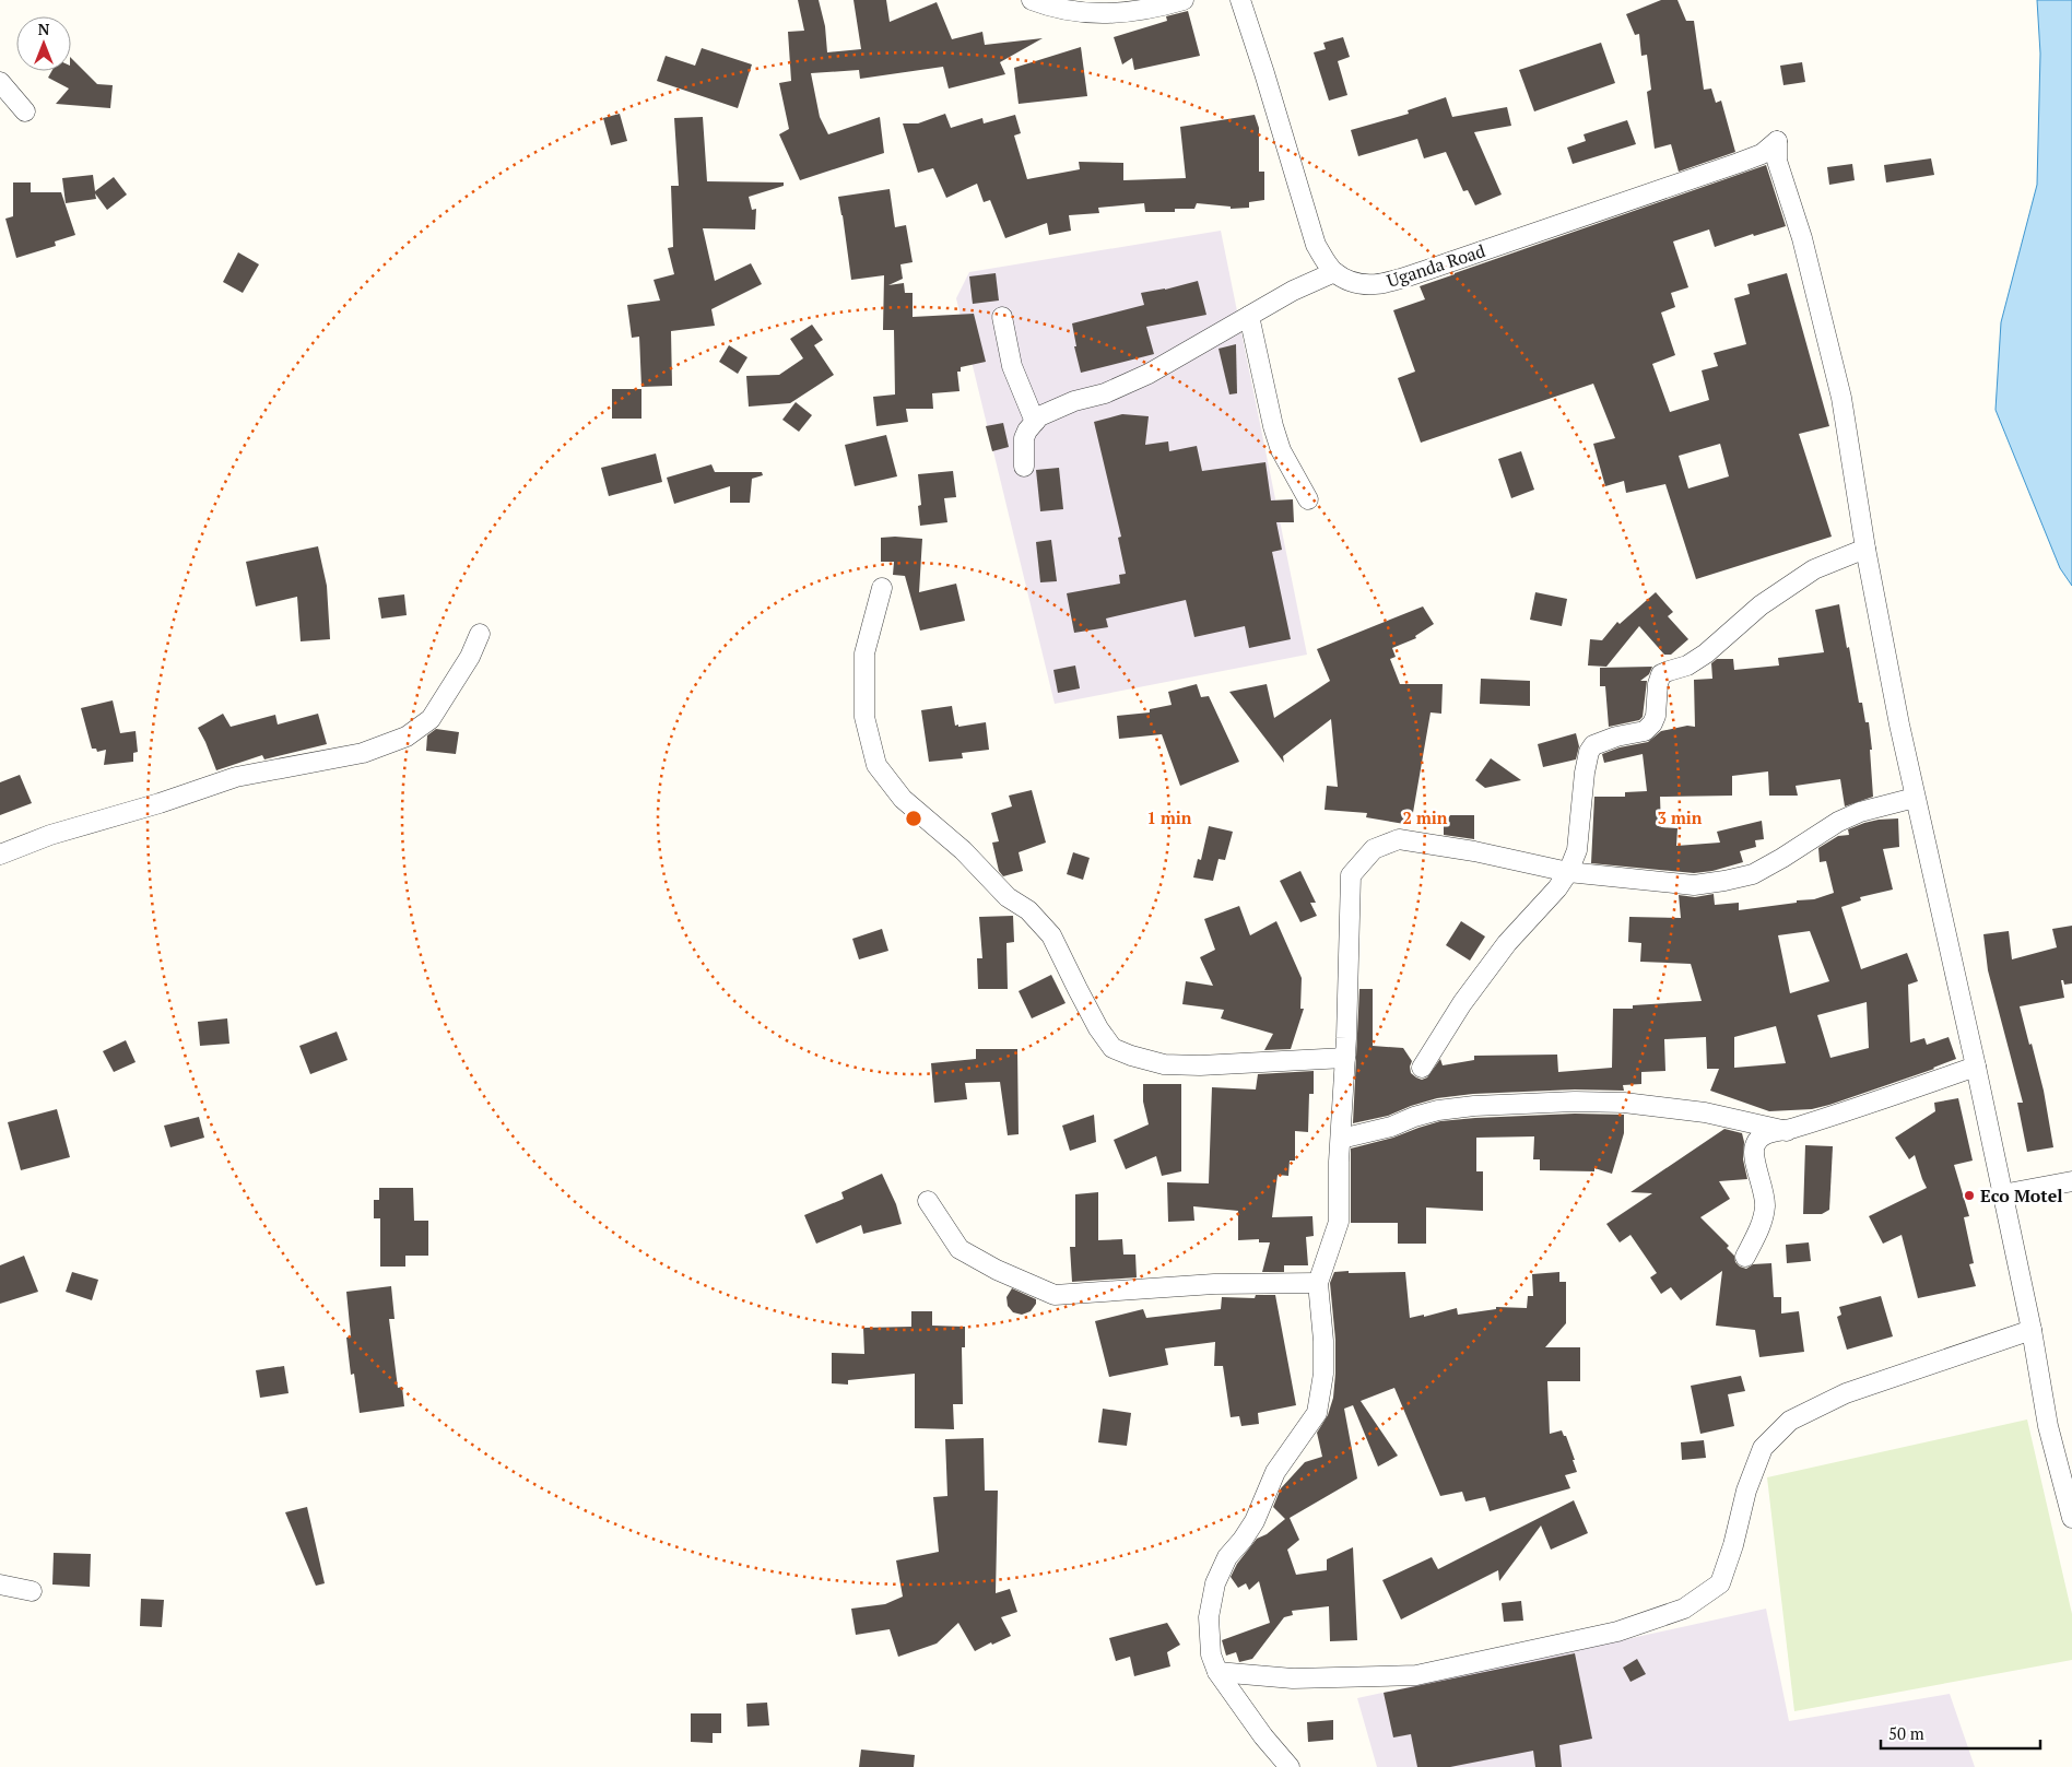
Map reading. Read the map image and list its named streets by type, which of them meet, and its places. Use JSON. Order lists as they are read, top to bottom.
{
  "streets": {
    "street": ["Uganda Road"]
  },
  "places": ["Eco Motel"],
  "scale_bar": "50 m",
  "north": "top",
  "rings": ["1 min", "2 min", "3 min"]
}
